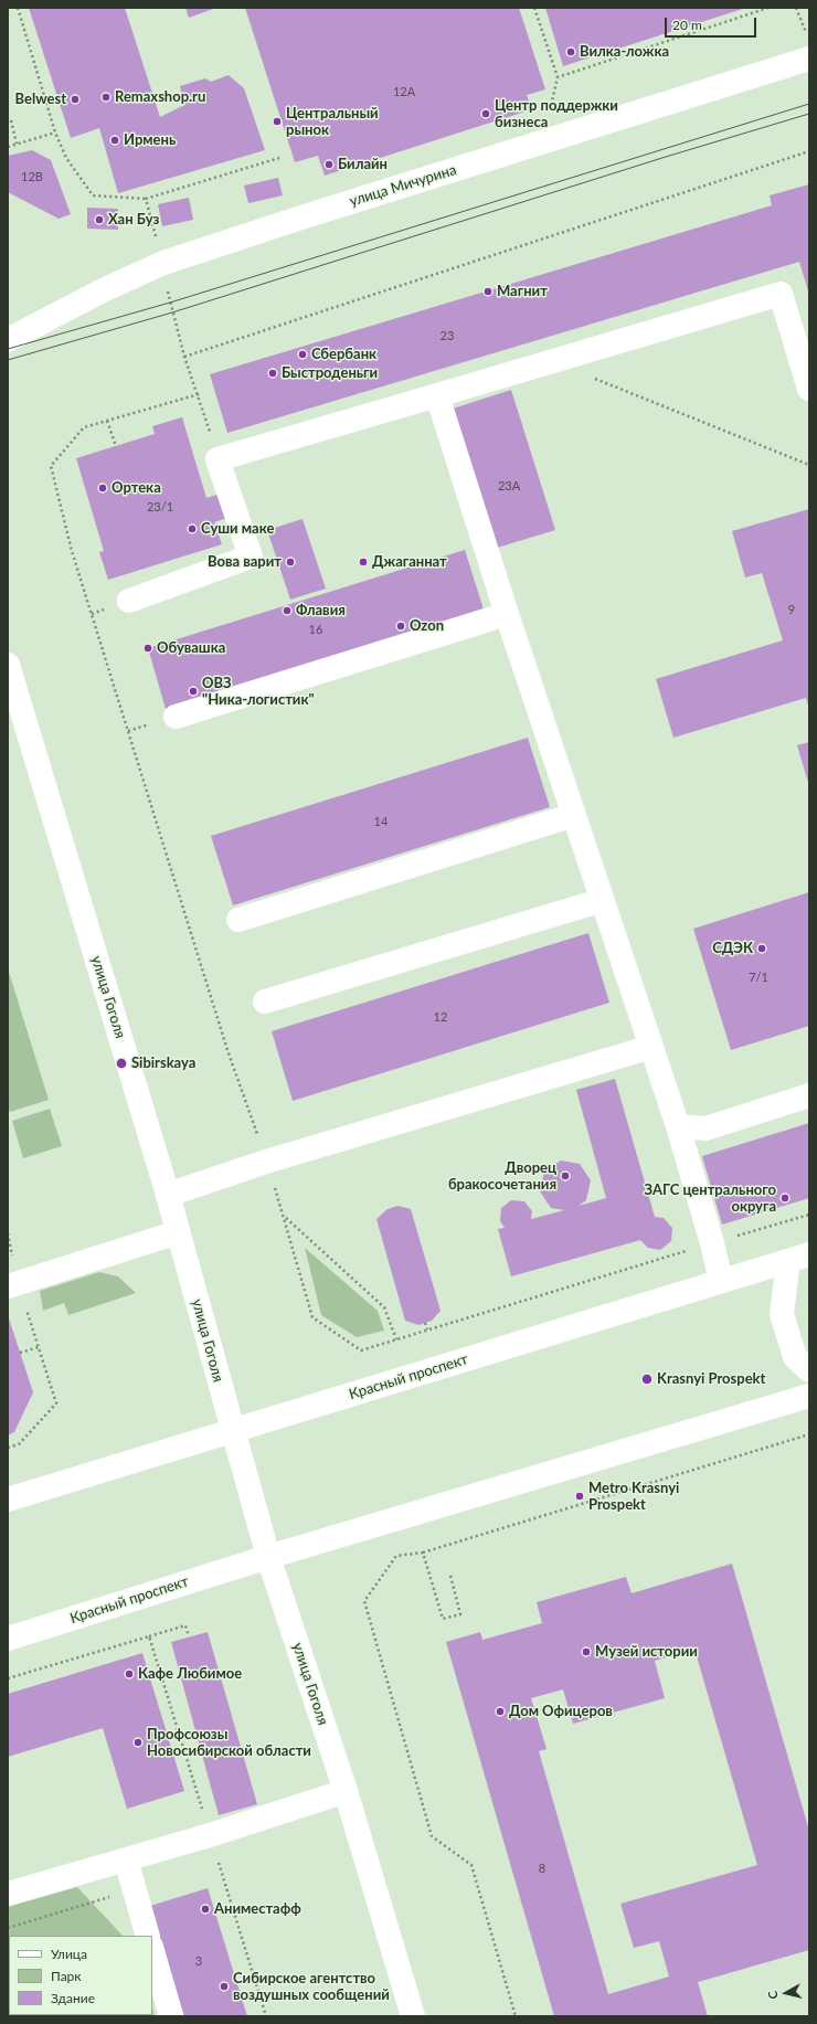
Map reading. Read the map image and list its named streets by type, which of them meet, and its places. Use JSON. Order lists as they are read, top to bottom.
{
  "streets": {
    "main road": ["улица Мичурина", "улица Гоголя", "Красный проспект"]
  },
  "crossings": [
    ["улица Гоголя", "Красный проспект"]
  ],
  "places": [
    "Вилка-ложка",
    "Remaxshop.ru",
    "Belwest",
    "Центр поддержки бизнеса",
    "Центральный рынок",
    "Ирмень",
    "Билайн",
    "Хан Буз",
    "Магнит",
    "Сбербанк",
    "Быстроденьги",
    "Ортека",
    "Суши маке",
    "Вова варит",
    "Джаганнат",
    "Флавия",
    "Ozon",
    "Обувашка",
    "ОВЗ \"Ника-логистик\"",
    "СДЭК",
    "Sibirskaya",
    "Дворец бракосочетания",
    "ЗАГС центрального округа",
    "Krasnyi Prospekt",
    "Metro Krasnyi Prospekt",
    "Музей истории",
    "Кафе Любимое",
    "Дом Офицеров",
    "Профсоюзы Новосибирской области",
    "Аниместафф",
    "Сибирское агентство воздушных сообщений"
  ],
  "house_numbers": [
    "12А",
    "12В",
    "23",
    "23А",
    "23/1",
    "9",
    "16",
    "14",
    "7/1",
    "12",
    "8",
    "3"
  ],
  "legend": ["Улица", "Парк", "Здание"],
  "scale_bar": "20 m",
  "north": "left"
}
